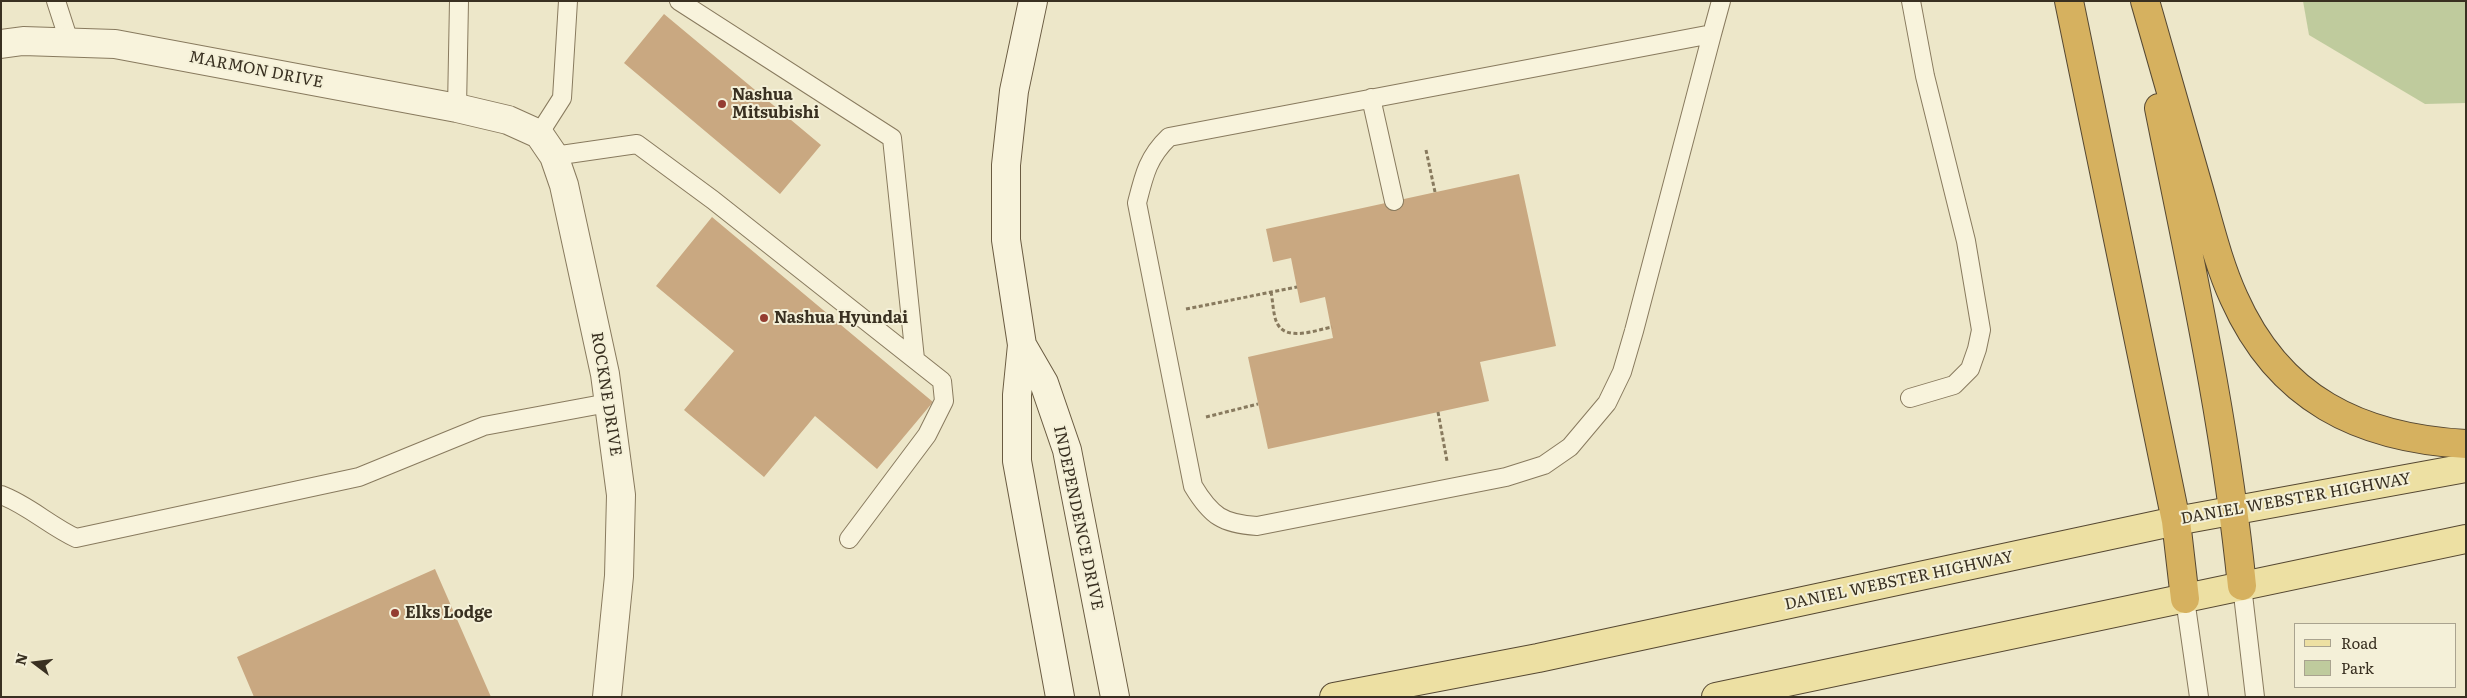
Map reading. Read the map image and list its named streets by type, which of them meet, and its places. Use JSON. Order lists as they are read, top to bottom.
{
  "streets": {
    "main road": ["DANIEL WEBSTER HIGHWAY"],
    "street": ["MARMON DRIVE", "ROCKNE DRIVE", "INDEPENDENCE DRIVE"]
  },
  "crossings": [
    ["MARMON DRIVE", "ROCKNE DRIVE"]
  ],
  "places": ["Nashua Mitsubishi", "Nashua Hyundai", "Elks Lodge"],
  "legend": ["Road", "Park"],
  "north": "left"
}
